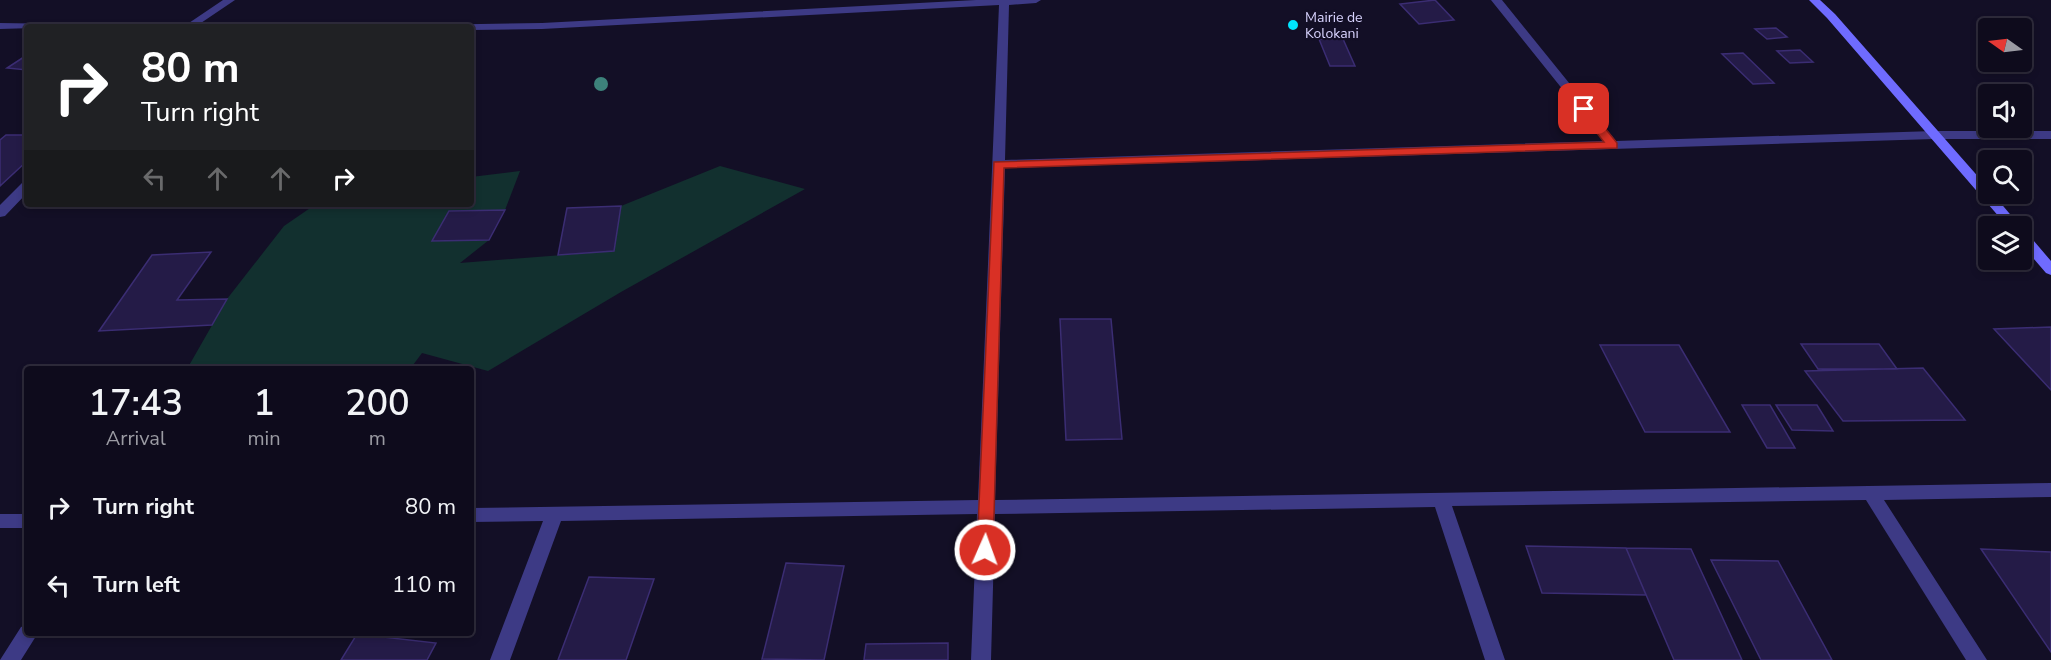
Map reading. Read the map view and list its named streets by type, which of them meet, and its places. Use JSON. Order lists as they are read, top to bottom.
{
  "places": ["Mairie de Kolokani"],
  "north": "left",
  "page": {
    "turn": ["80 m", "Turn right"],
    "eta": [
      "17:43",
      "Arrival",
      "1",
      "min",
      "200",
      "m"
    ],
    "list": [
      {
        "name": "Turn right",
        "value": "80 m"
      },
      {
        "name": "Turn left",
        "value": "110 m"
      }
    ]
  }
}
